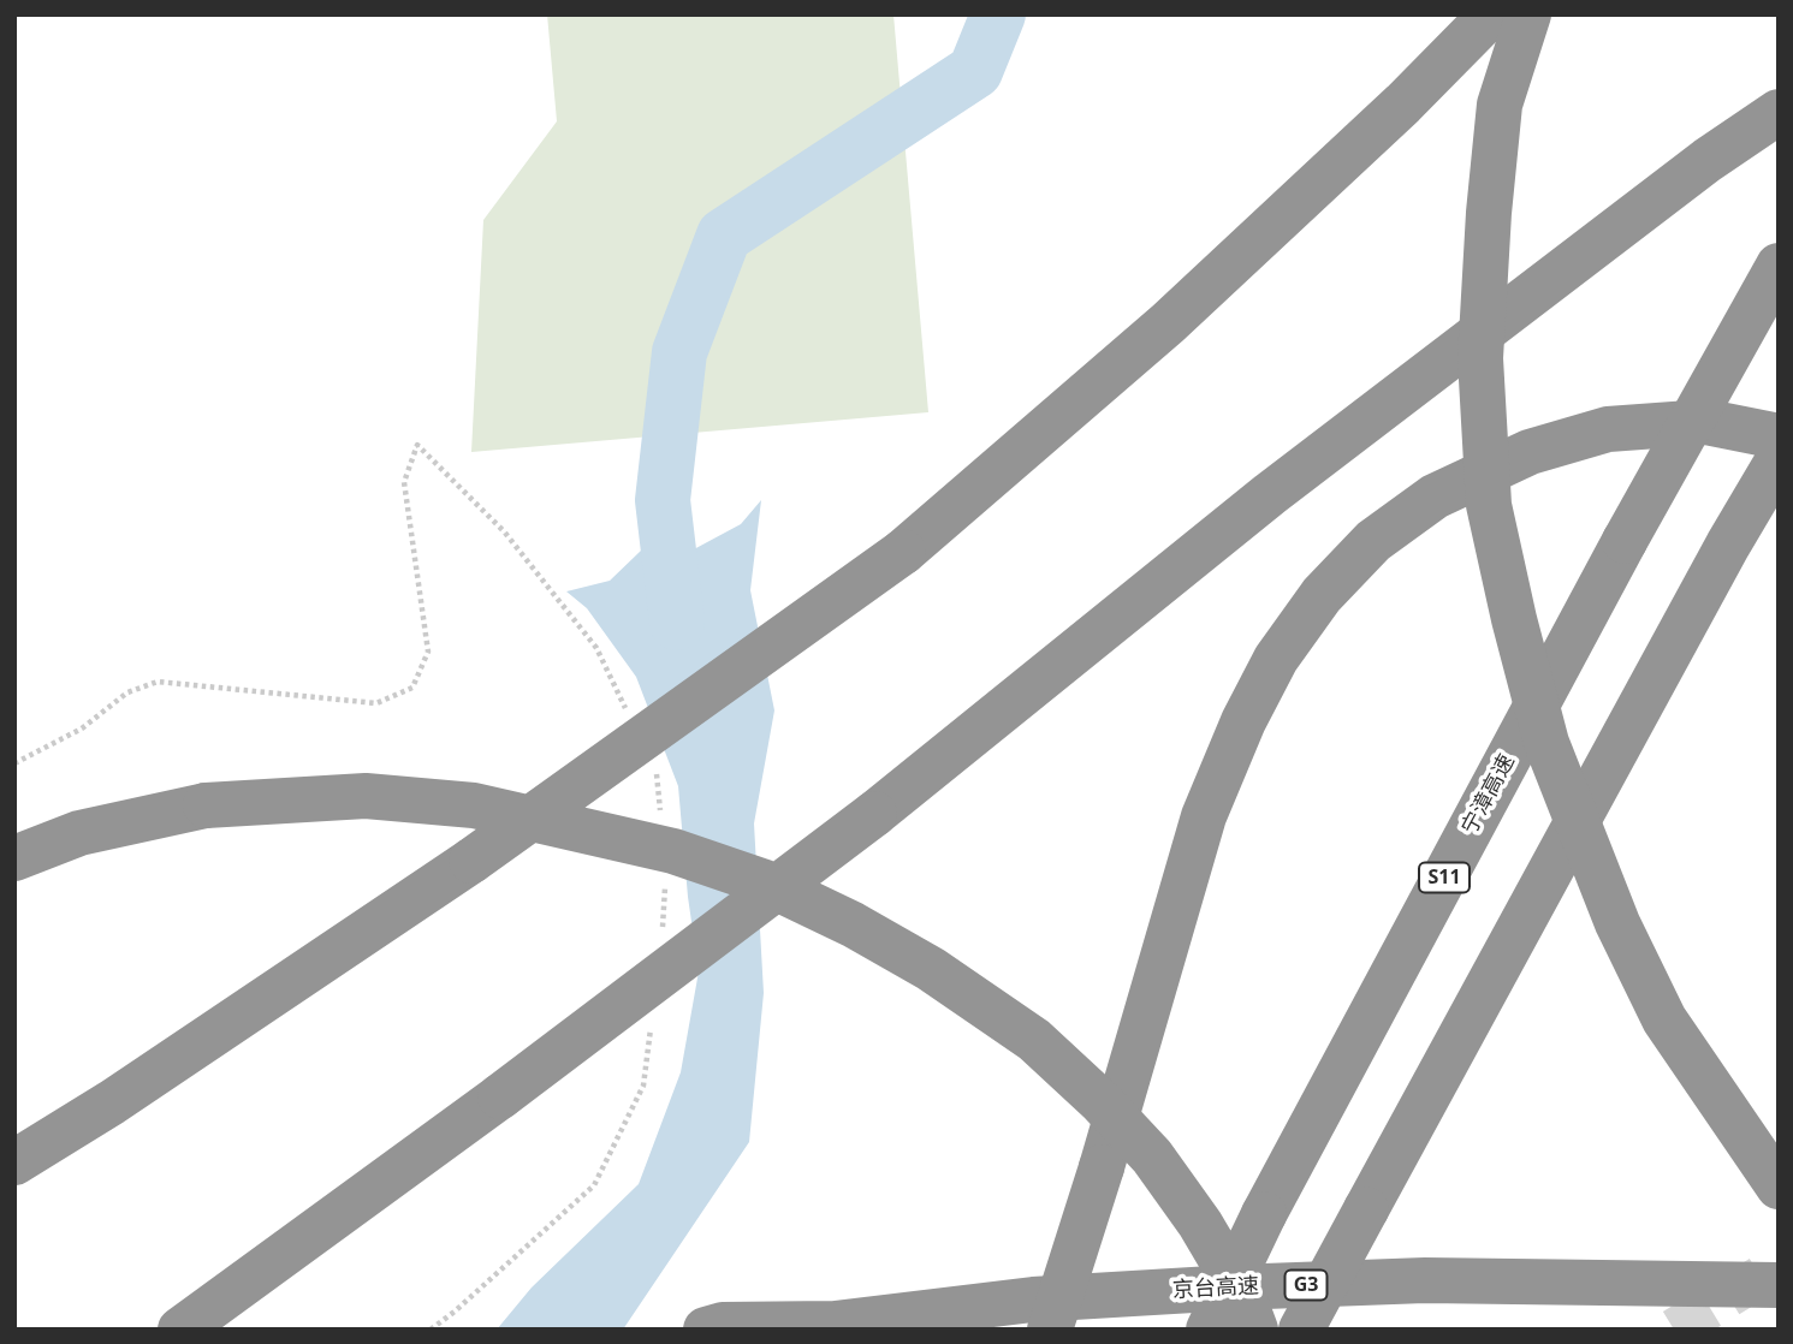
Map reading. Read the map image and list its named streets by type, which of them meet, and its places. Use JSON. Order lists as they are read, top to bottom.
{
  "streets": {
    "highway": [
      "宁漳高速",
      "S11",
      "G3",
      "京台高速"
    ]
  }
}
